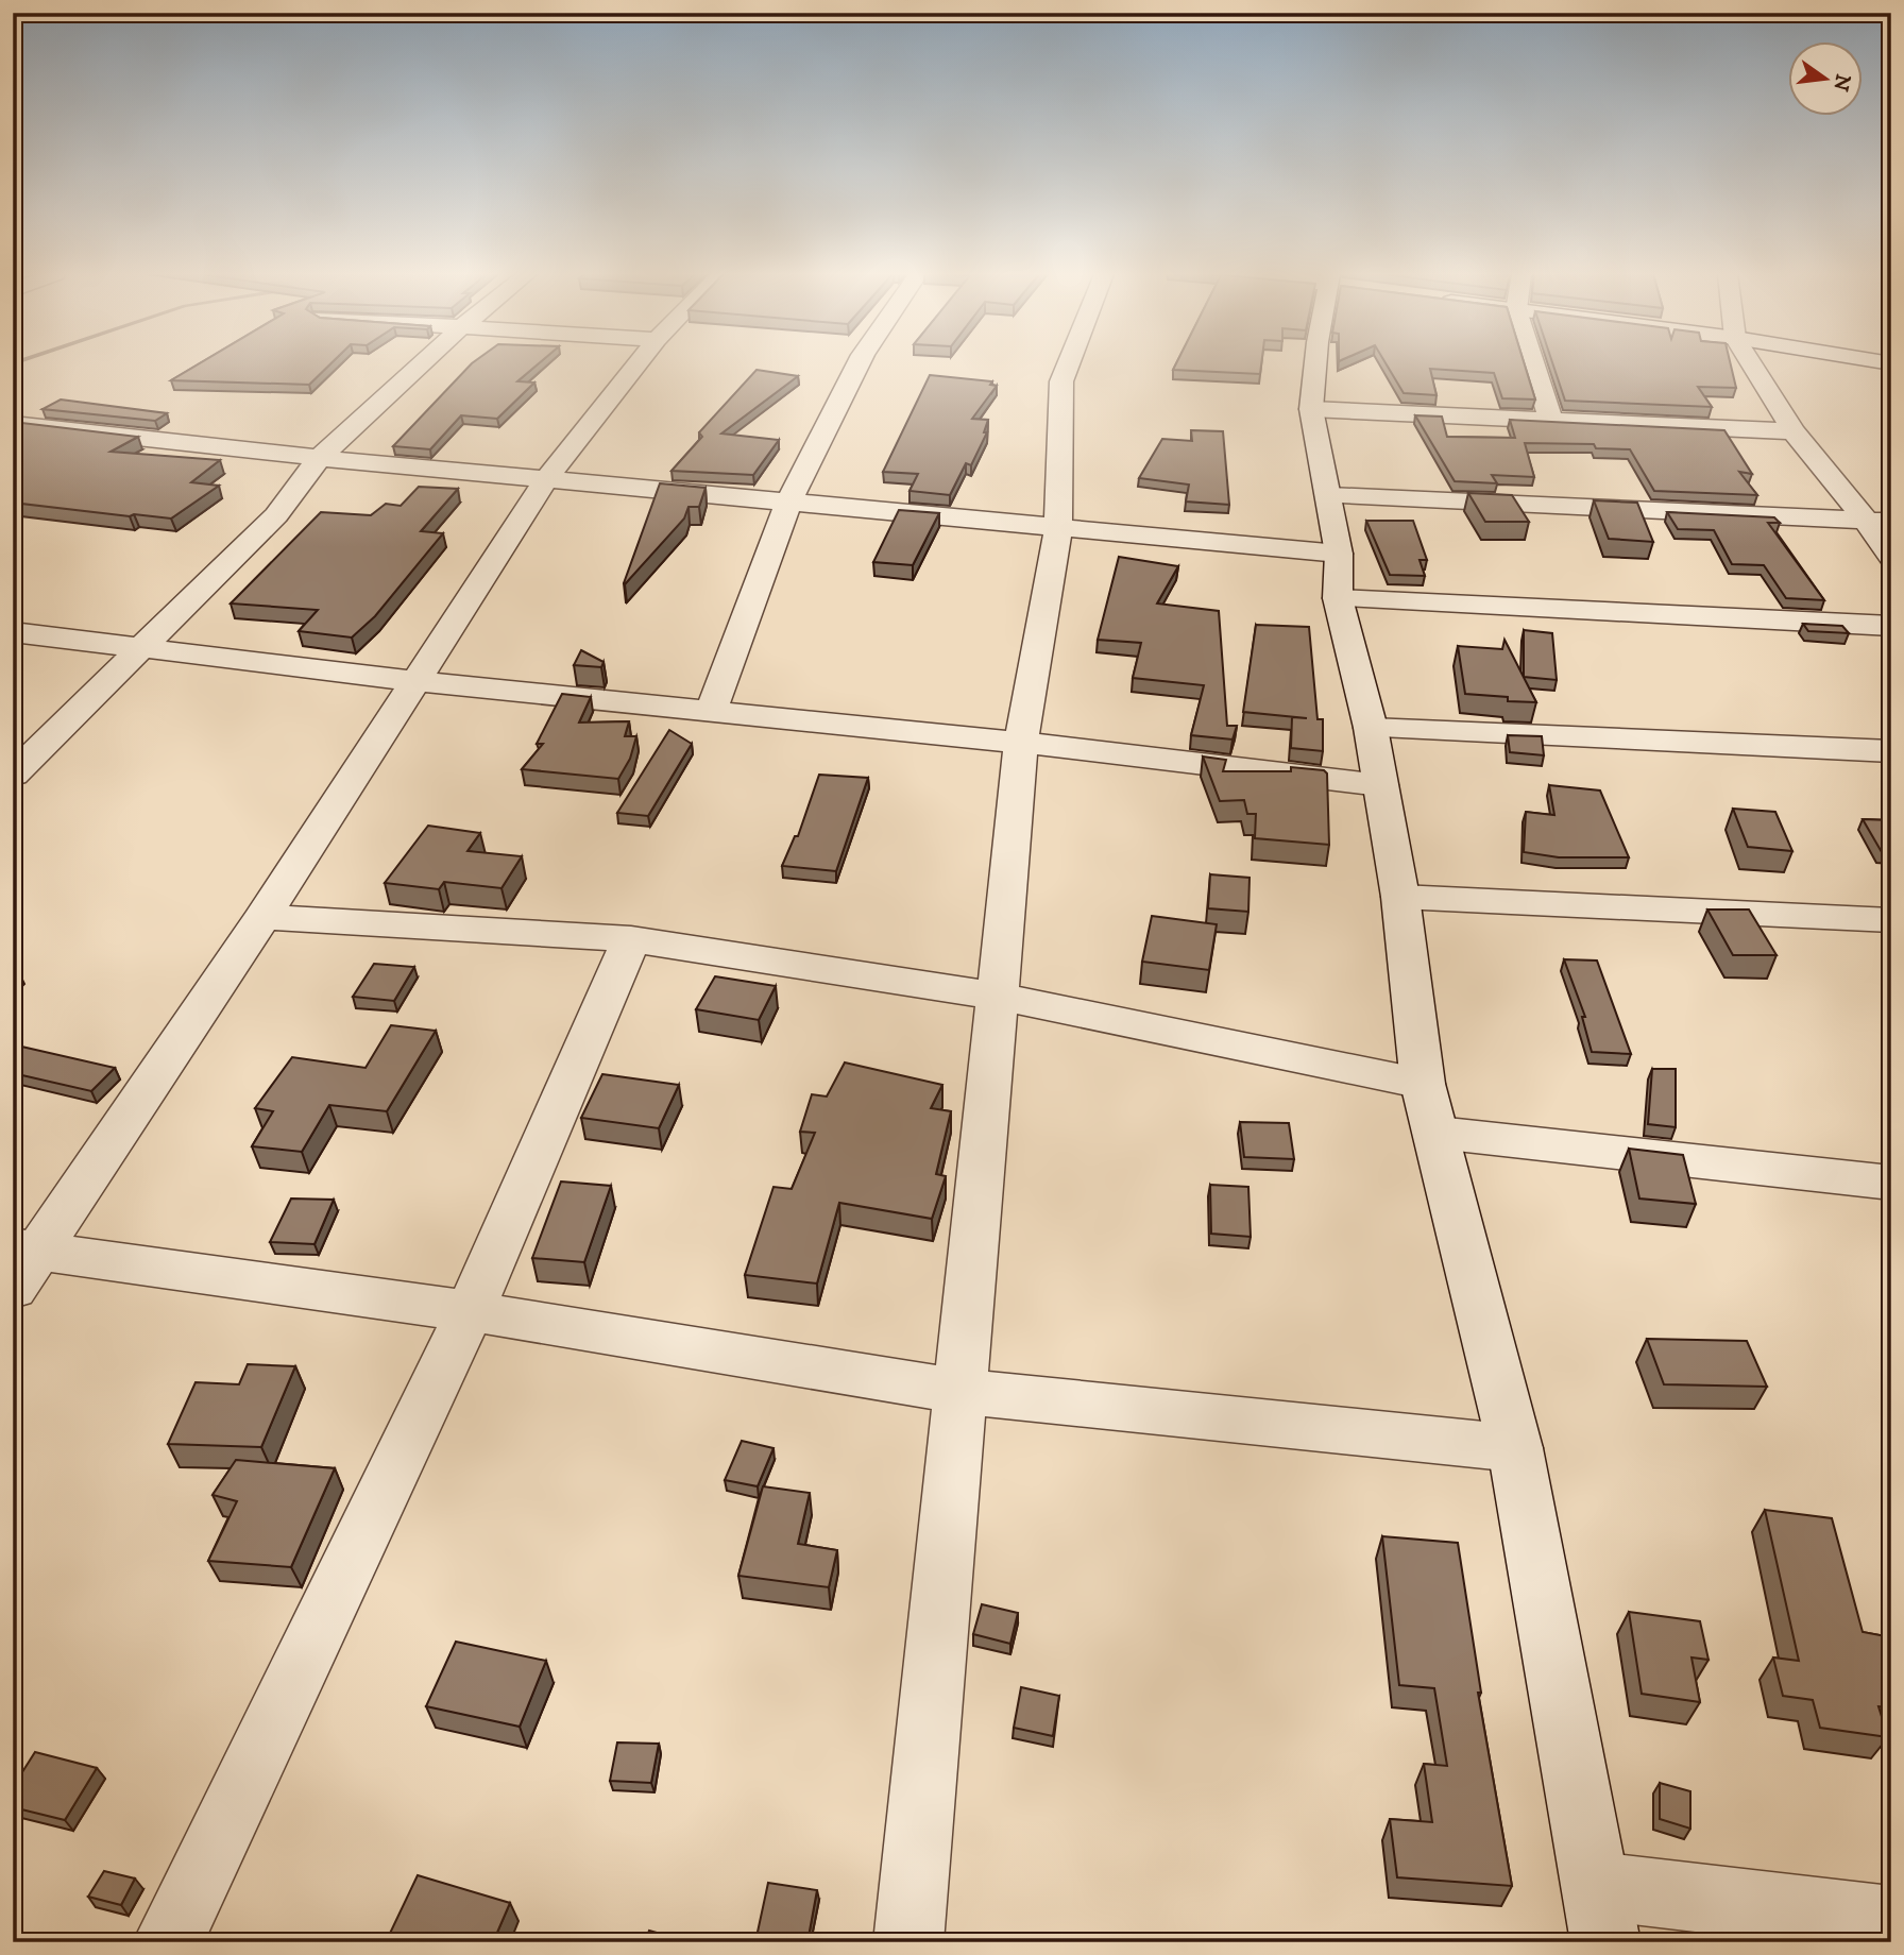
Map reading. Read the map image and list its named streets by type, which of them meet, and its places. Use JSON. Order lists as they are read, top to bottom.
{
  "north": "right"
}
